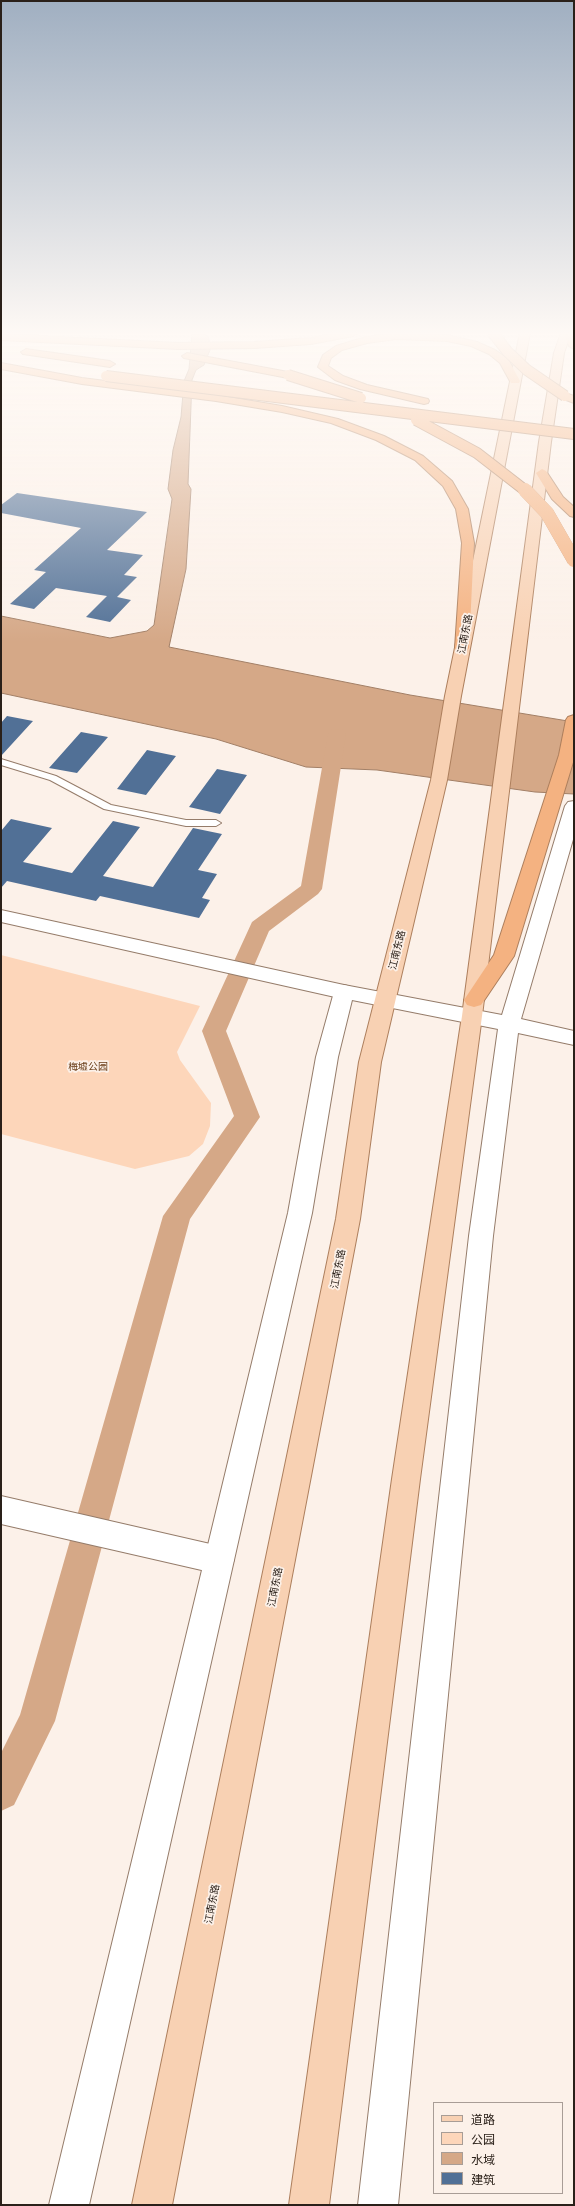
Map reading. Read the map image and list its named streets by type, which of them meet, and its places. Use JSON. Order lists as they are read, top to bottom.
{
  "streets": {
    "main road": ["江南东路"]
  },
  "parks": ["梅墟公园"],
  "legend": [
    "道路",
    "公园",
    "水域",
    "建筑"
  ]
}
